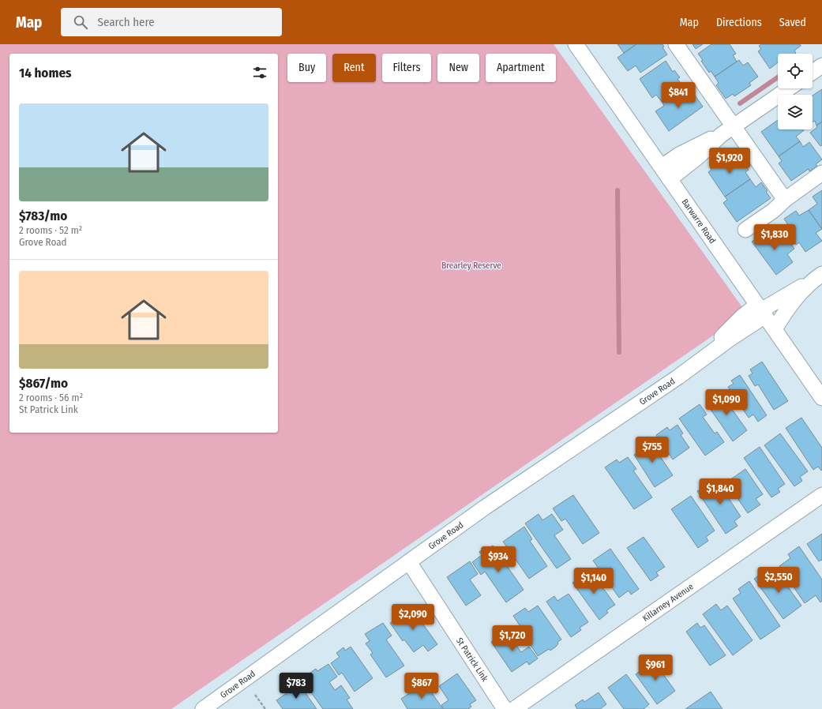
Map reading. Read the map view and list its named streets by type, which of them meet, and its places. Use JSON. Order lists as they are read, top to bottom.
{
  "streets": {
    "street": [
      "Barwarre Road",
      "Grove Road",
      "Killarney Avenue",
      "St Patrick Link"
    ]
  },
  "crossings": [
    ["Barwarre Road", "Grove Road"],
    ["Grove Road", "St Patrick Link"]
  ],
  "parks": ["Brearley Reserve"],
  "page": {
    "header": "Map",
    "search": "Search here",
    "nav": ["Map", "Directions", "Saved"],
    "chip": [
      "Buy",
      "Rent",
      "Filters",
      "New",
      "Apartment"
    ],
    "heading": "14 homes",
    "price": [
      "$841",
      "$1,920",
      "$1,830",
      "$1,090",
      "$755",
      "$1,840",
      "$934",
      "$2,550",
      "$1,140",
      "$2,090",
      "$1,720",
      "$961",
      "$783",
      "$867"
    ],
    "list": [
      {
        "name": "$783/mo",
        "note": "2 rooms · 52 m² · Grove Road"
      },
      {
        "name": "$867/mo",
        "note": "2 rooms · 56 m² · St Patrick Link"
      }
    ]
  }
}
